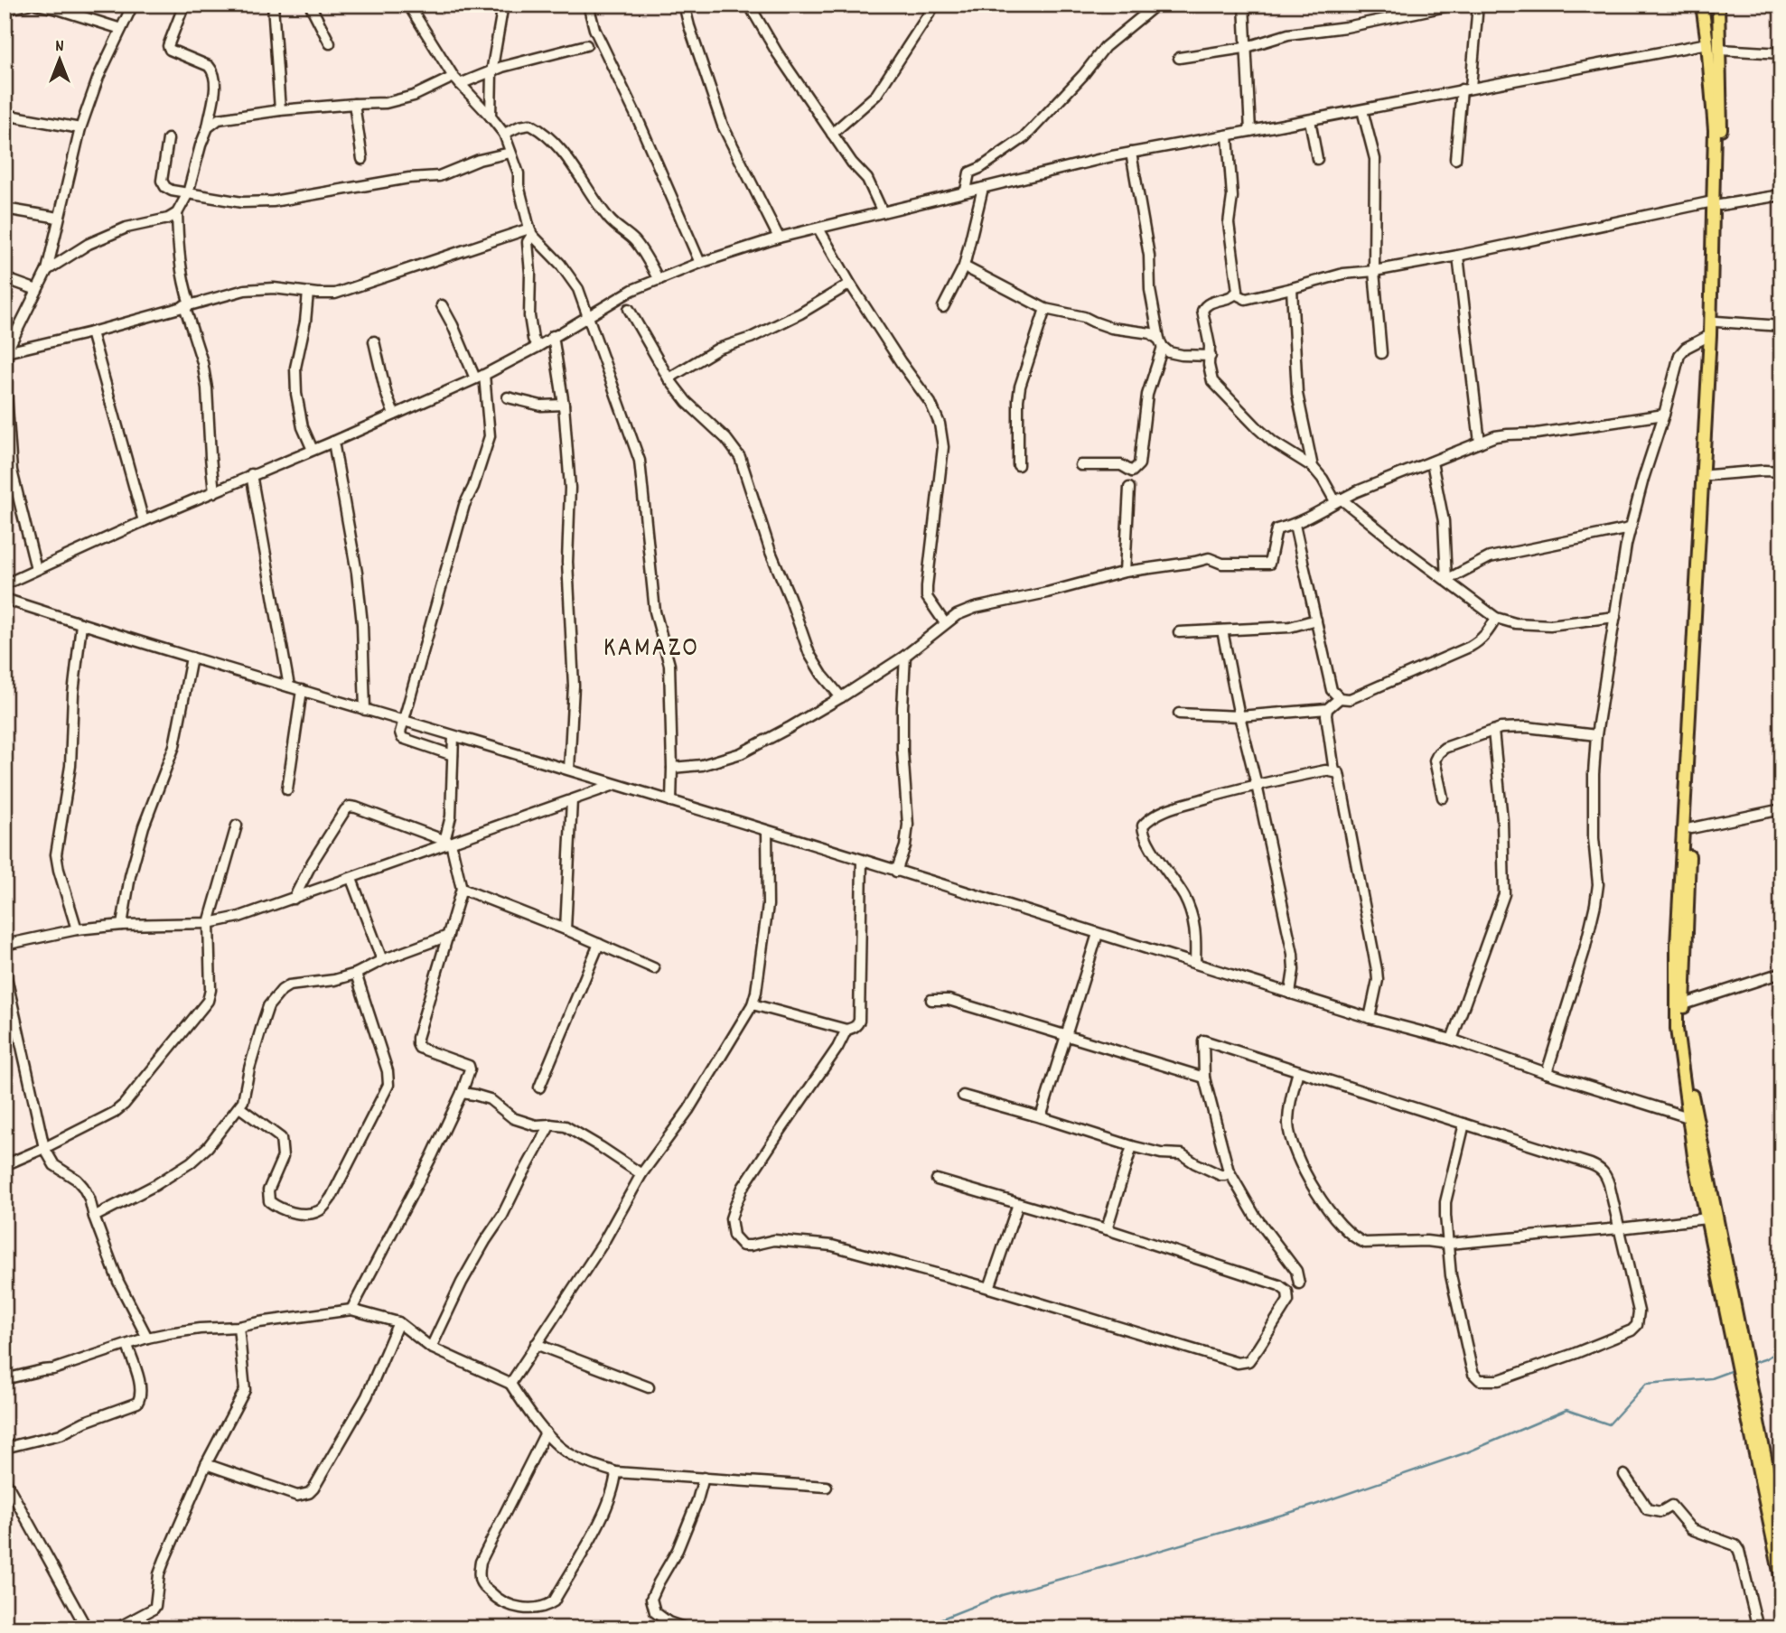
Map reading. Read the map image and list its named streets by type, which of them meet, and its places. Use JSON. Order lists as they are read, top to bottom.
{
  "districts": ["KAMAZO"],
  "north": "top"
}
